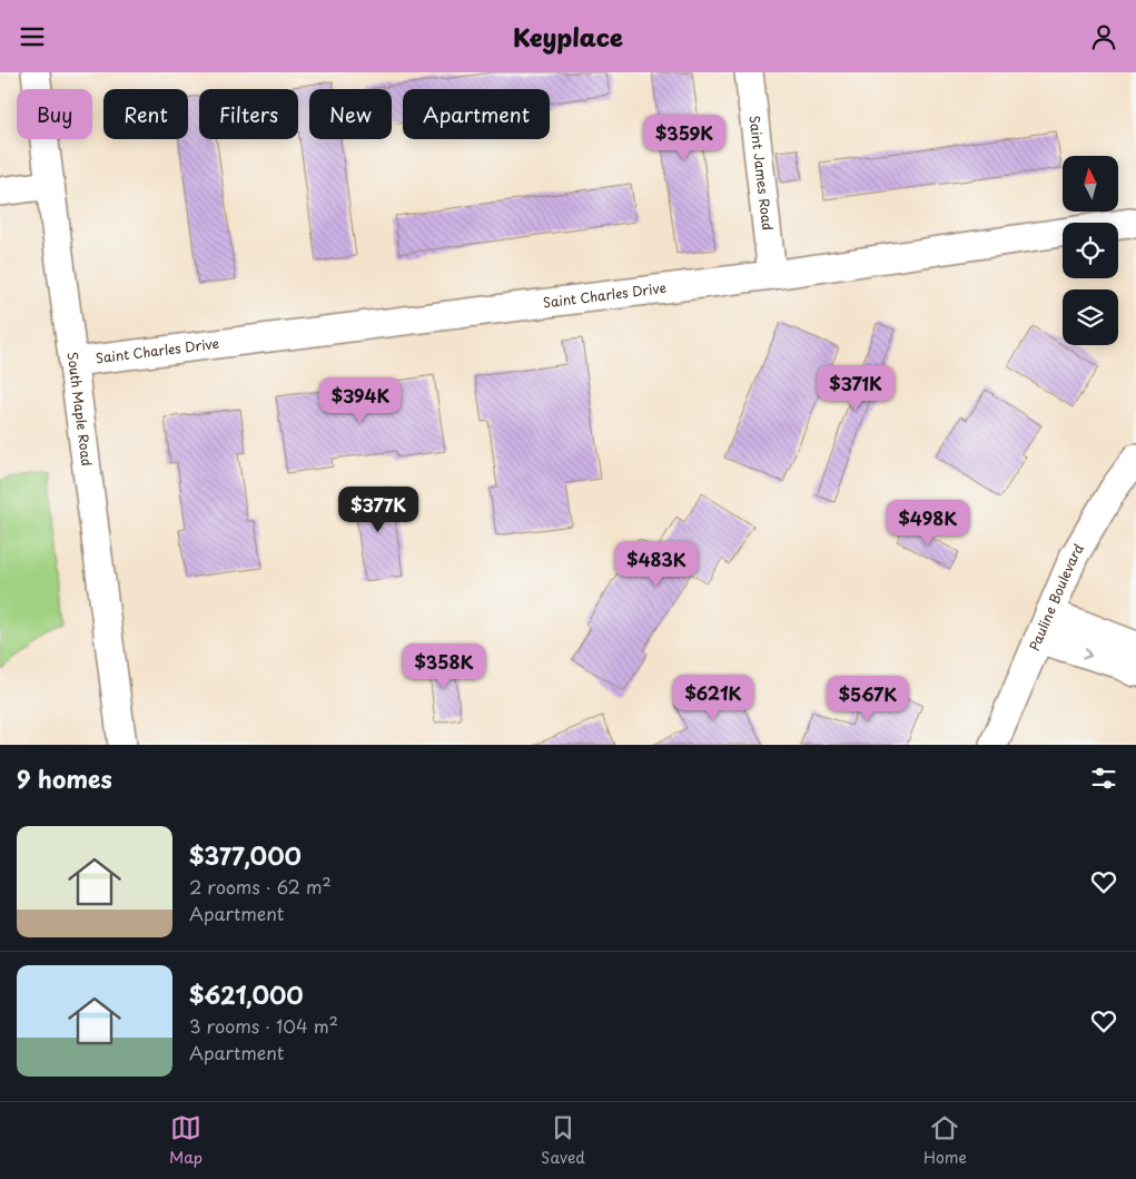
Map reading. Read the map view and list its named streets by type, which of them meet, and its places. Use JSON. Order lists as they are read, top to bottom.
{
  "streets": {
    "street": [
      "Saint James Road",
      "Saint Charles Drive",
      "South Maple Road",
      "Pauline Boulevard"
    ]
  },
  "crossings": [
    ["Saint James Road", "Saint Charles Drive"],
    ["Saint Charles Drive", "South Maple Road"]
  ],
  "north": "top",
  "page": {
    "header": "Keyplace",
    "chip": [
      "Buy",
      "Rent",
      "Filters",
      "New",
      "Apartment"
    ],
    "price": [
      "$359K",
      "$371K",
      "$394K",
      "$377K",
      "$498K",
      "$483K",
      "$358K",
      "$621K",
      "$567K"
    ],
    "heading": "9 homes",
    "list": [
      {
        "name": "$377,000",
        "note": "2 rooms · 62 m² · Apartment"
      },
      {
        "name": "$621,000",
        "note": "3 rooms · 104 m² · Apartment"
      }
    ],
    "tabs": ["Map", "Saved", "Home"]
  }
}
